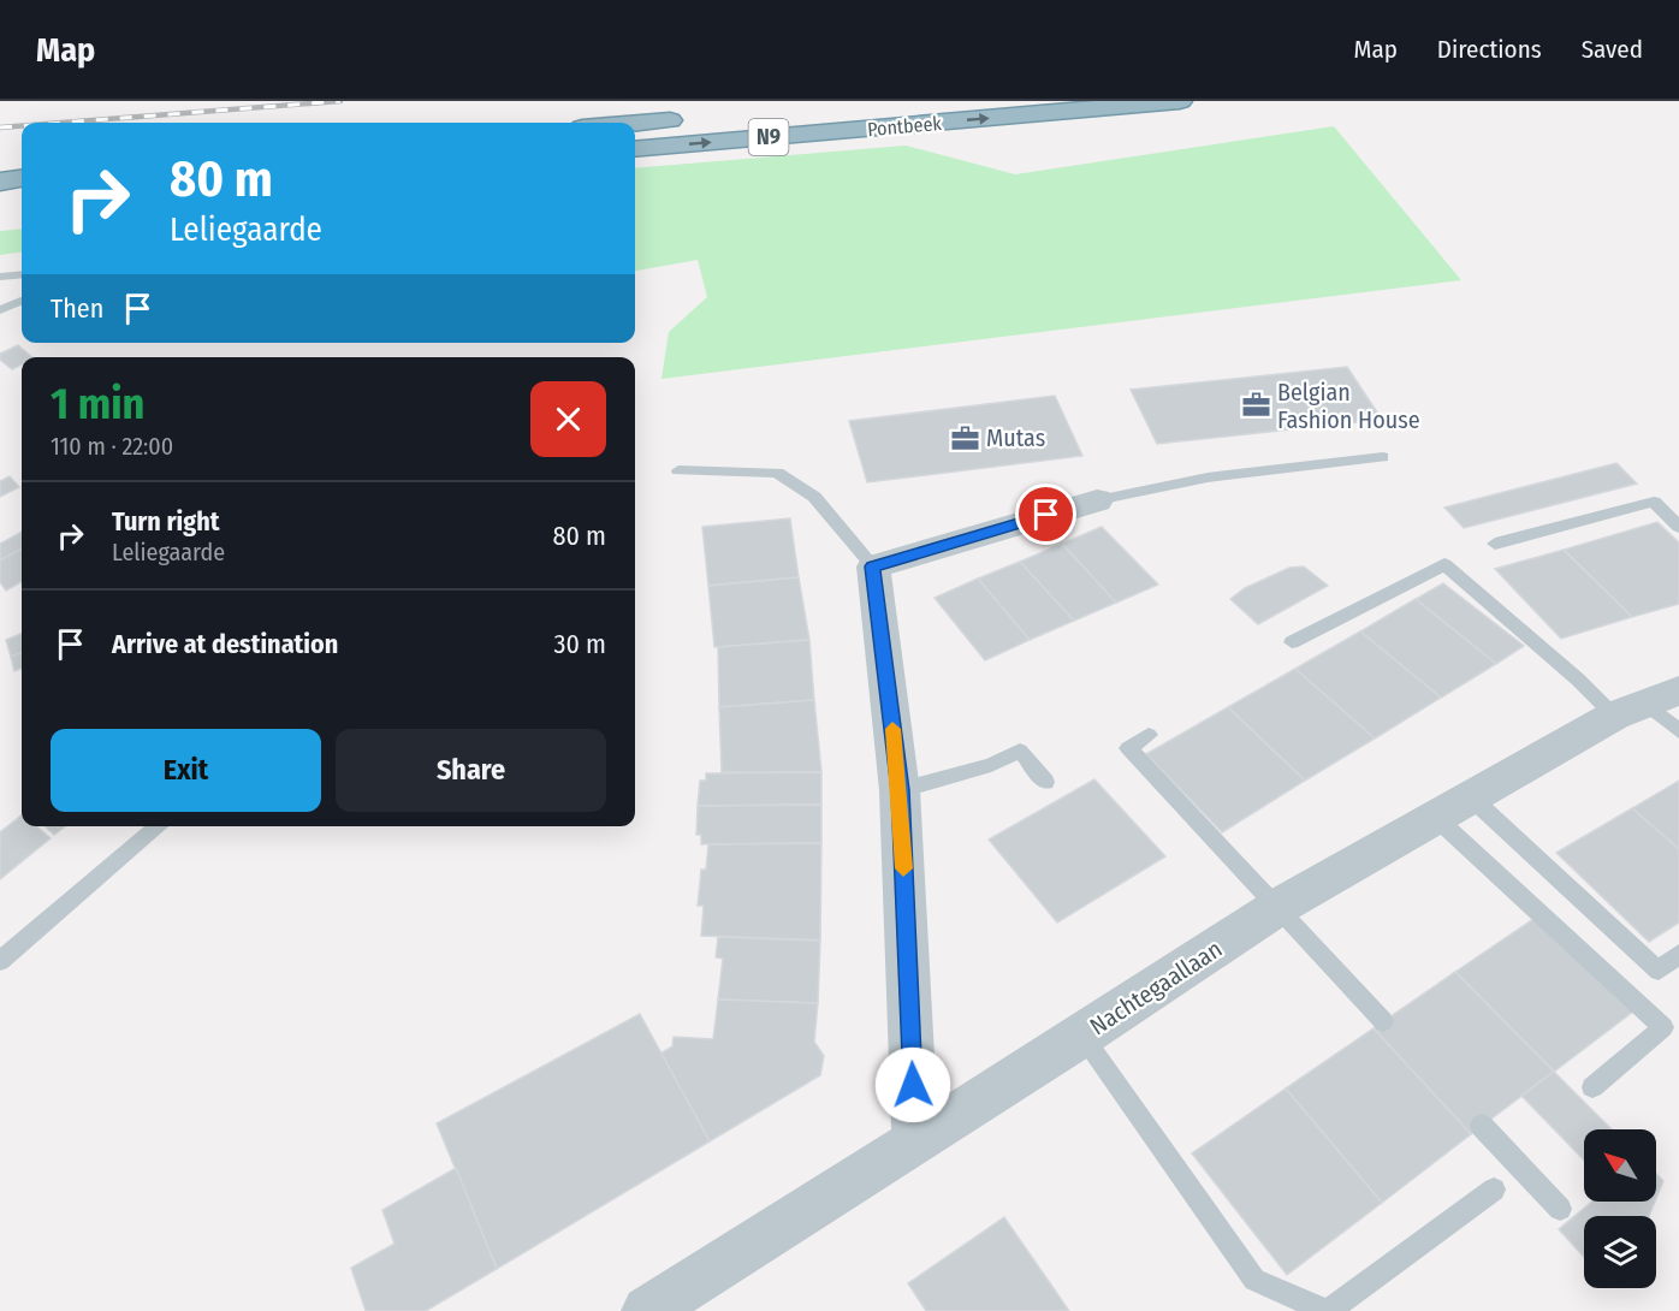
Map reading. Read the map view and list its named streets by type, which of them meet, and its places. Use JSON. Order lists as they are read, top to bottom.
{
  "streets": {
    "highway": ["Pontbeek", "N9"],
    "street": ["Nachtegaallaan"]
  },
  "one_way": ["Pontbeek"],
  "places": {
    "office": ["Belgian Fashion House", "Mutas"]
  },
  "north": "top left",
  "page": {
    "header": "Map",
    "nav": ["Map", "Directions", "Saved"],
    "turn": ["80 m", "Leliegaarde"],
    "then": "Then",
    "heading": ["1 min", "110 m · 22:00"],
    "list": [
      {
        "name": "Turn right",
        "note": "Leliegaarde",
        "value": "80 m"
      },
      {
        "name": "Arrive at destination",
        "value": "30 m"
      }
    ],
    "buttons": ["Exit", "Share"]
  }
}
